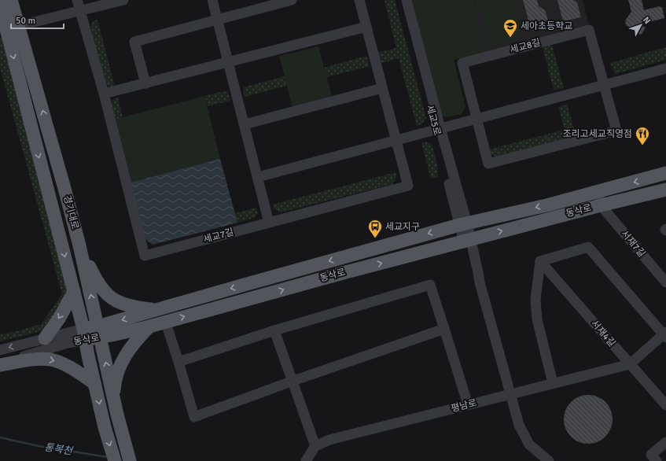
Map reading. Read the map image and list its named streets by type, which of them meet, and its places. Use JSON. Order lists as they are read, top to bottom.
{
  "streets": {
    "main road": ["동삭로", "경기대로"],
    "street": [
      "세교8길",
      "세교5로",
      "세교7길",
      "서재7길",
      "서재4길",
      "평남로"
    ]
  },
  "crossings": [
    ["세교5로", "동삭로"],
    ["세교5로", "평남로"],
    ["동삭로", "경기대로"],
    ["동삭로", "서재7길"],
    ["서재4길", "평남로"]
  ],
  "water": ["통복천"],
  "places": {
    "school or university": ["세아초등학교"],
    "restaurant": ["조리고세교직영점"],
    "bus stop": ["세교지구"]
  },
  "scale_bar": "50 m",
  "north": "top right"
}
